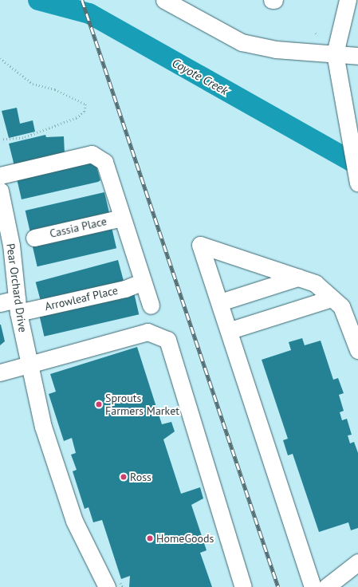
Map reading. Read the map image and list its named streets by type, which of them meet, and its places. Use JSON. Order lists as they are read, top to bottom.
{
  "streets": {
    "street": ["Cassia Place", "Pear Orchard Drive", "Arrowleaf Place"]
  },
  "crossings": [
    ["Pear Orchard Drive", "Arrowleaf Place"]
  ],
  "water": ["Coyote Creek"],
  "places": ["Sprouts Farmers Market", "Ross", "HomeGoods"]
}
